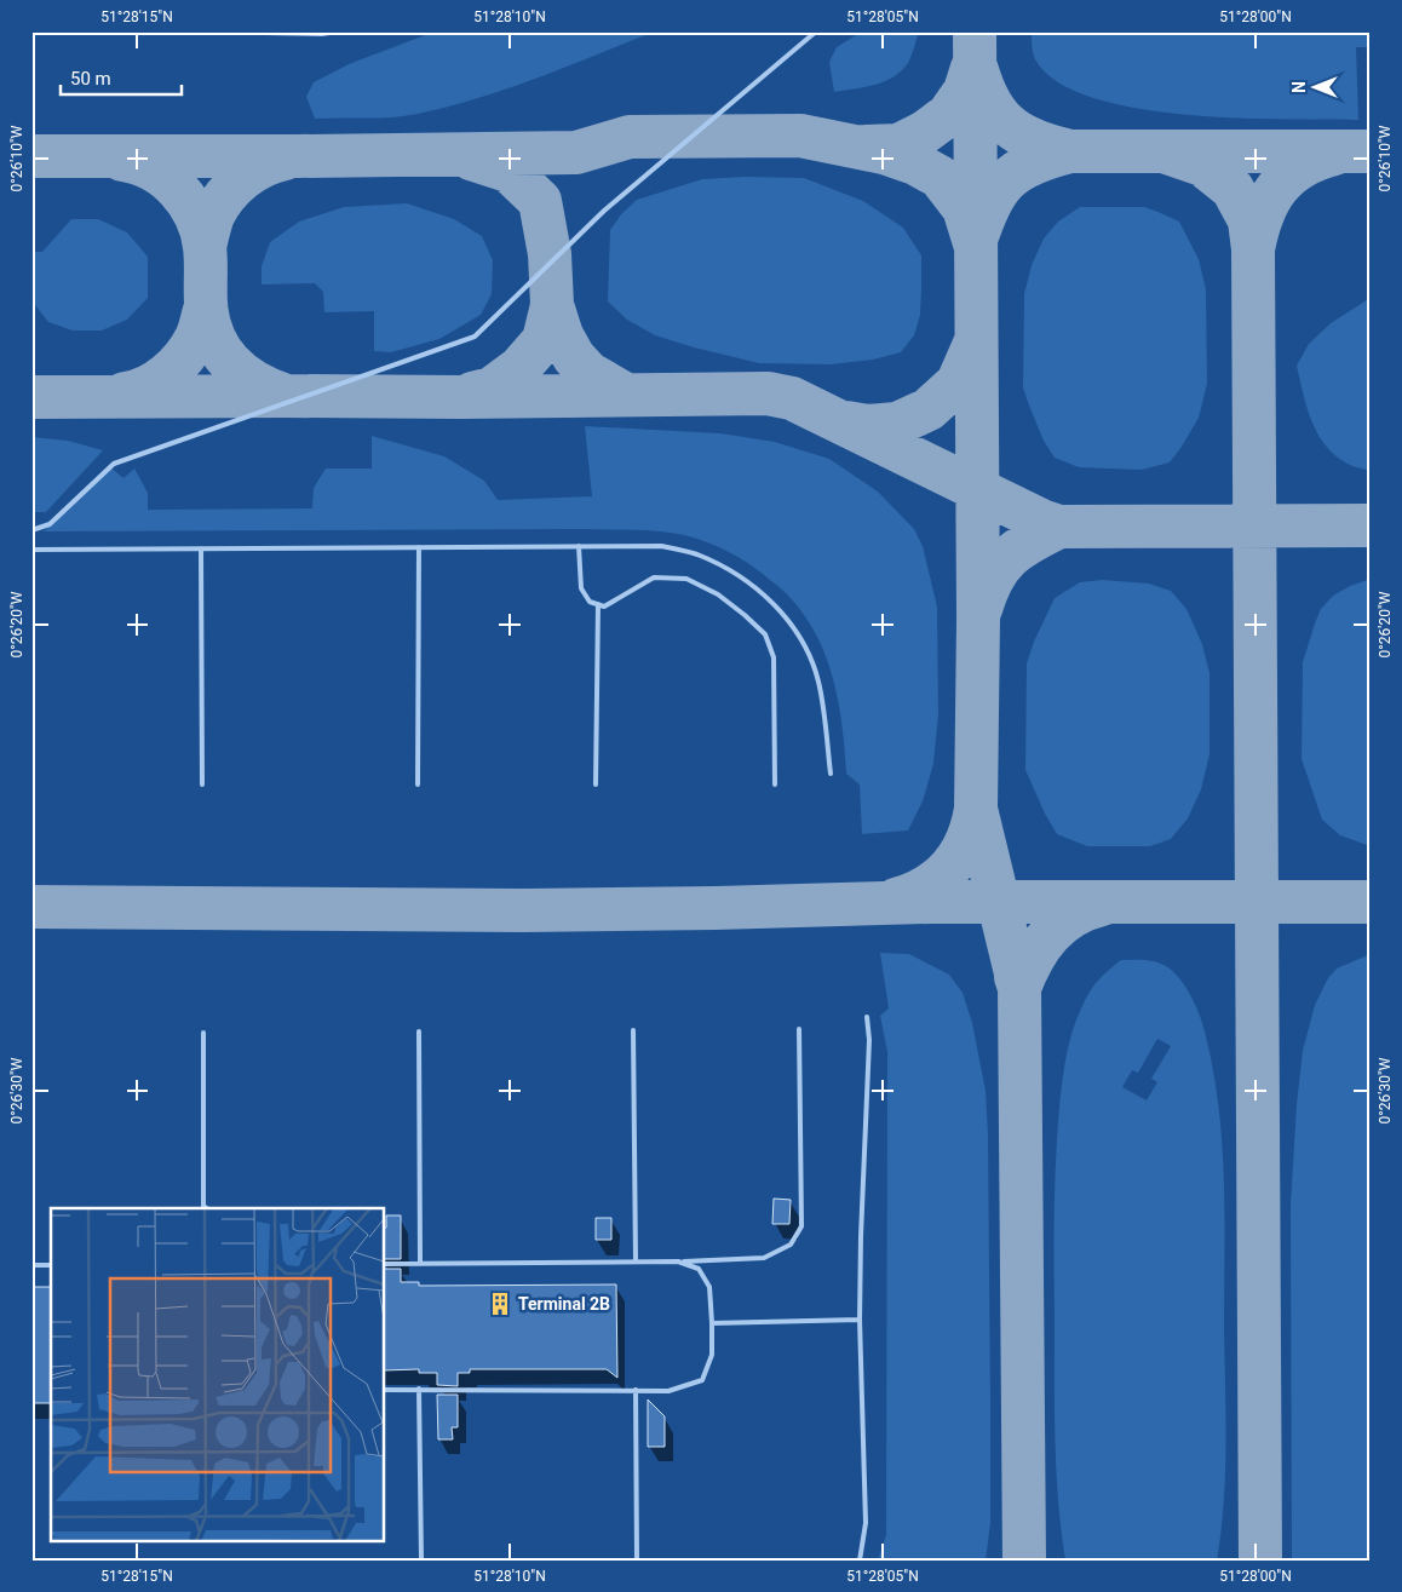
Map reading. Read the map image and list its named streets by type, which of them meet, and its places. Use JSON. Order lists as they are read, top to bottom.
{
  "places": {
    "building": ["Terminal 2B"]
  },
  "scale_bar": "50 m",
  "north": "left",
  "coordinates": [
    "51°28'15\"N",
    "51°28'10\"N",
    "51°28'05\"N",
    "51°28'00\"N",
    "0°26'10\"W",
    "0°26'20\"W",
    "0°26'30\"W"
  ]
}
